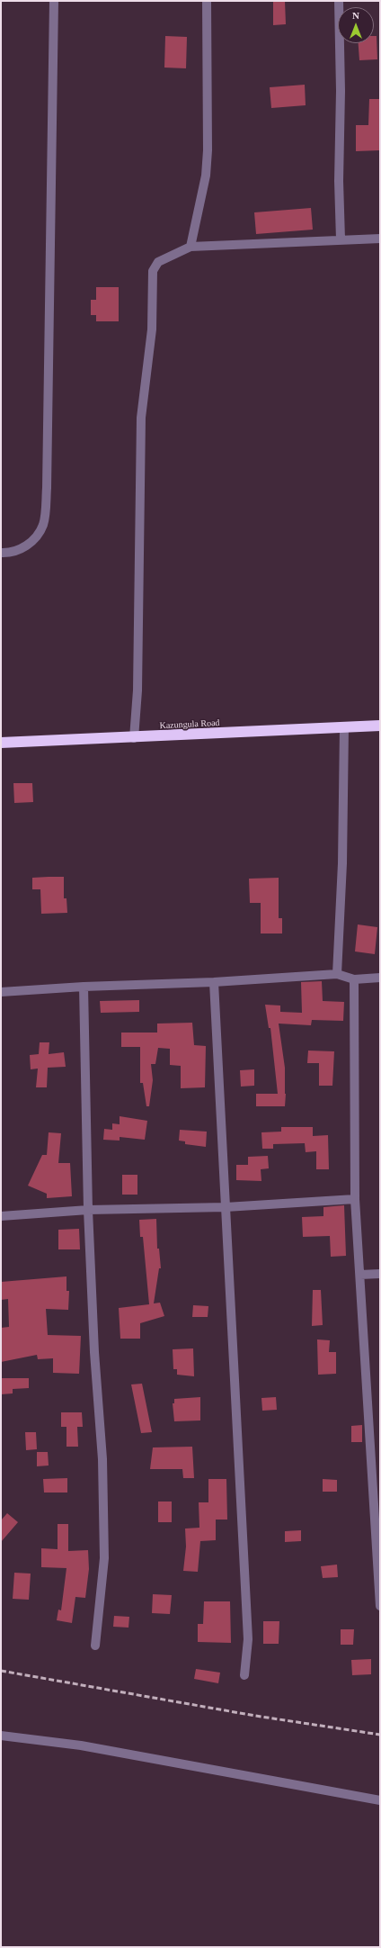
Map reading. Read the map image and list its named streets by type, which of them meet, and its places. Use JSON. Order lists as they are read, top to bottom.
{
  "streets": {
    "highway": ["Kazungula Road"]
  },
  "north": "top"
}
